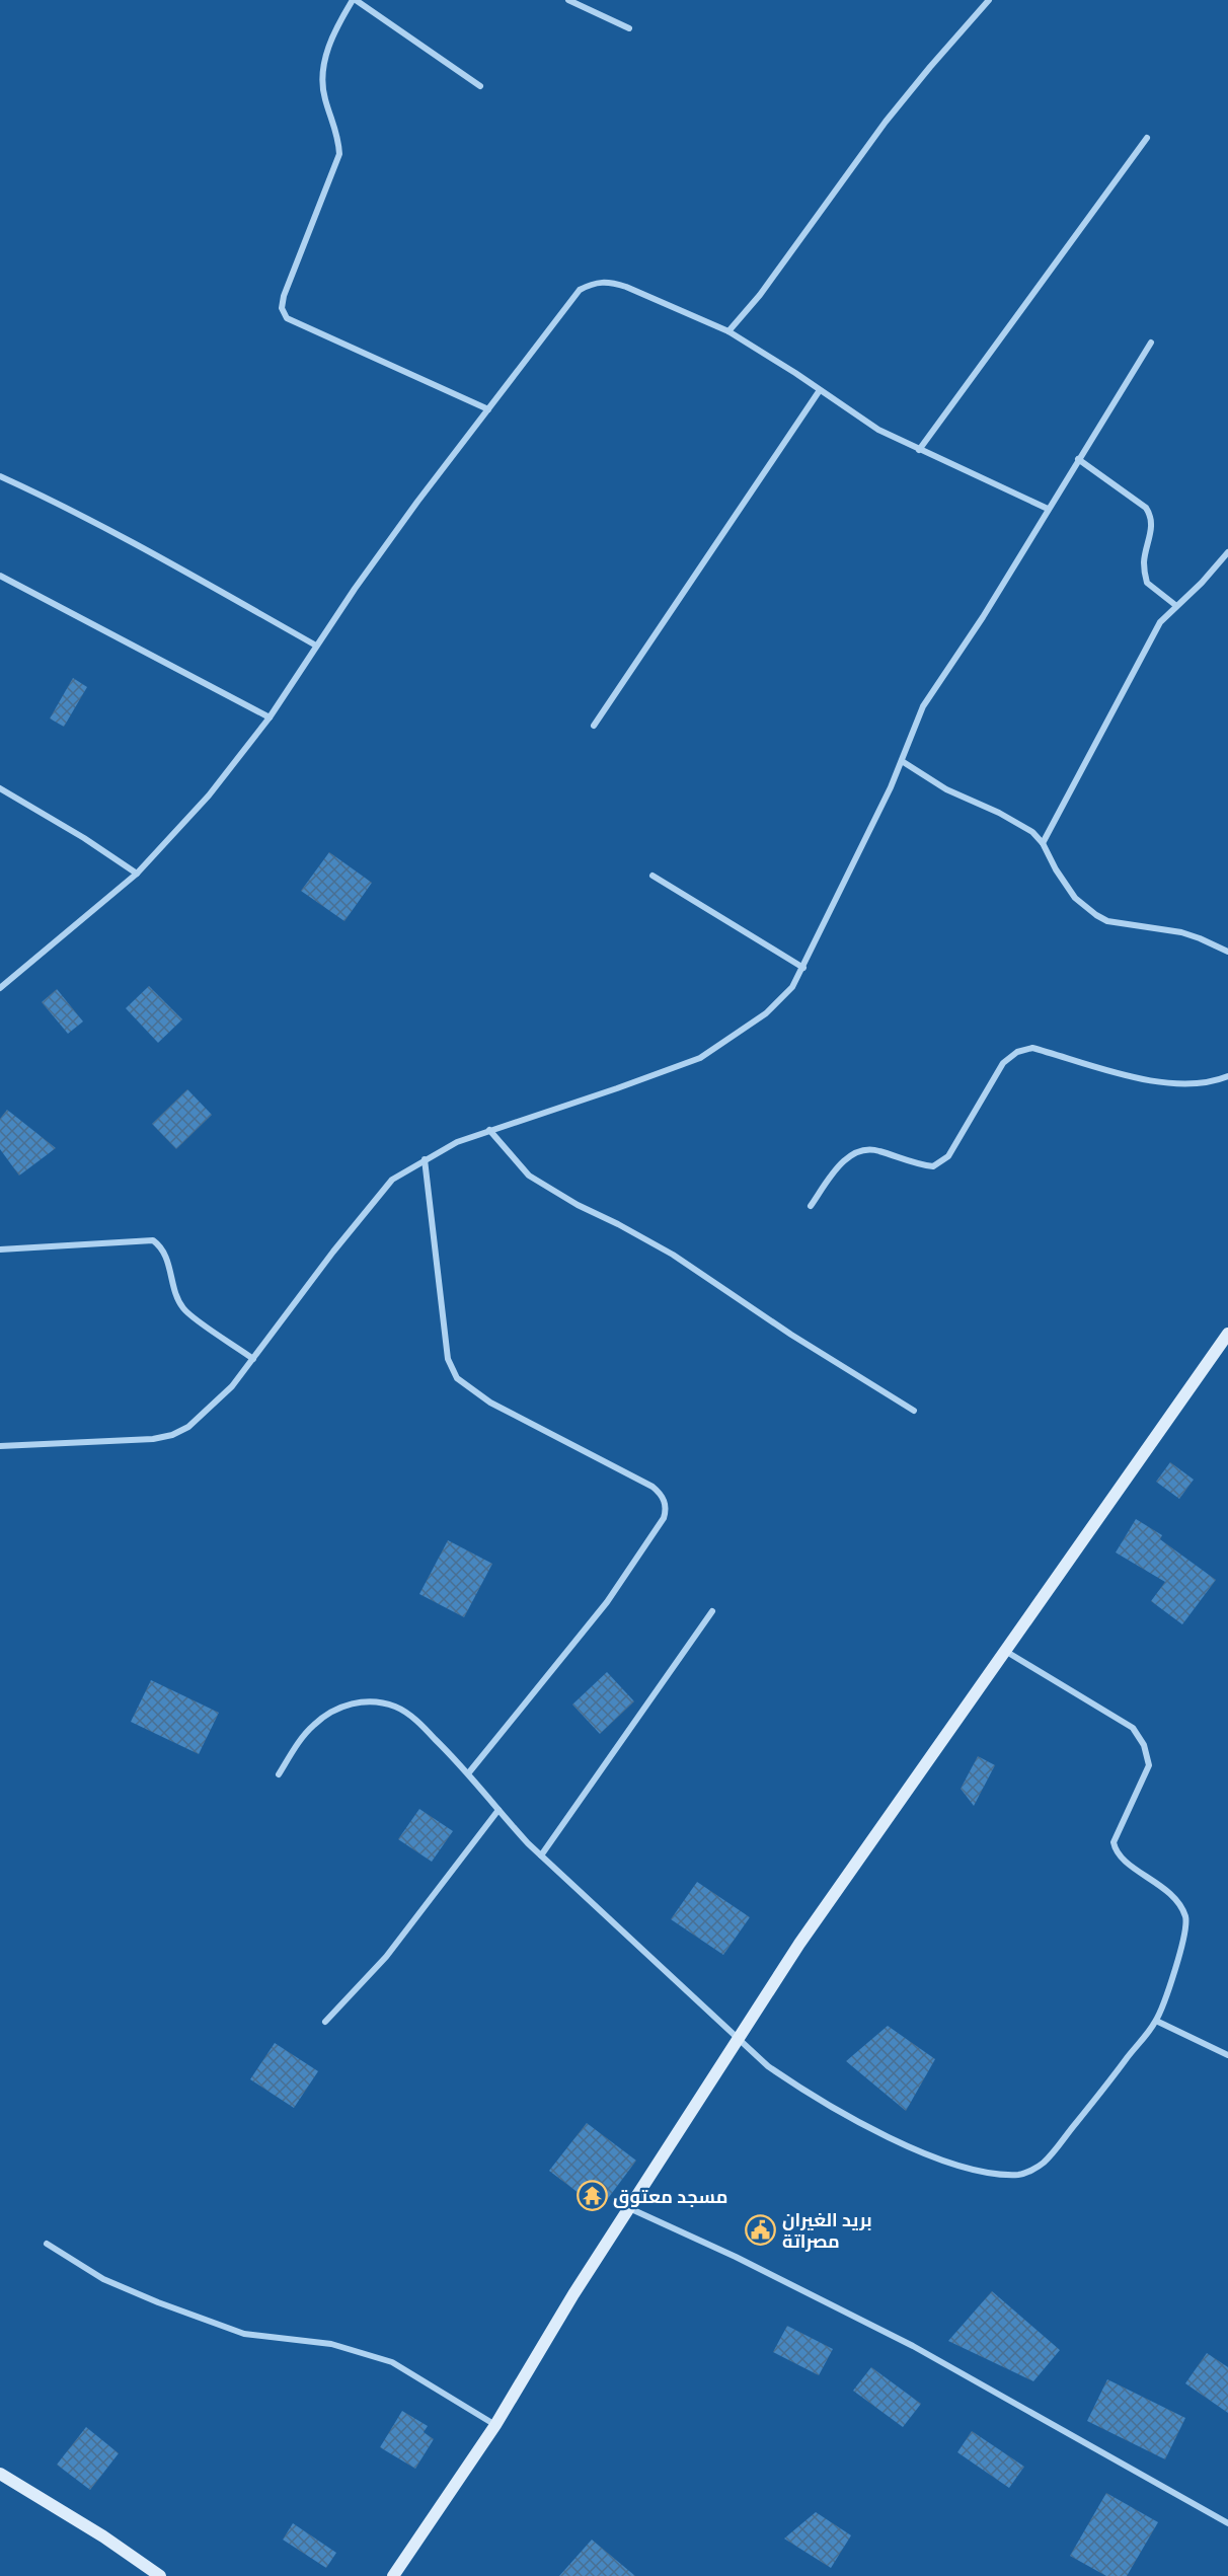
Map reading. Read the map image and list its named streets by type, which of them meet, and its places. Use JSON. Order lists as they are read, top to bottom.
{
  "places": {
    "temple": ["مسجد معتوق"],
    "public building": ["بريد الغيران مصراتة"]
  }
}
